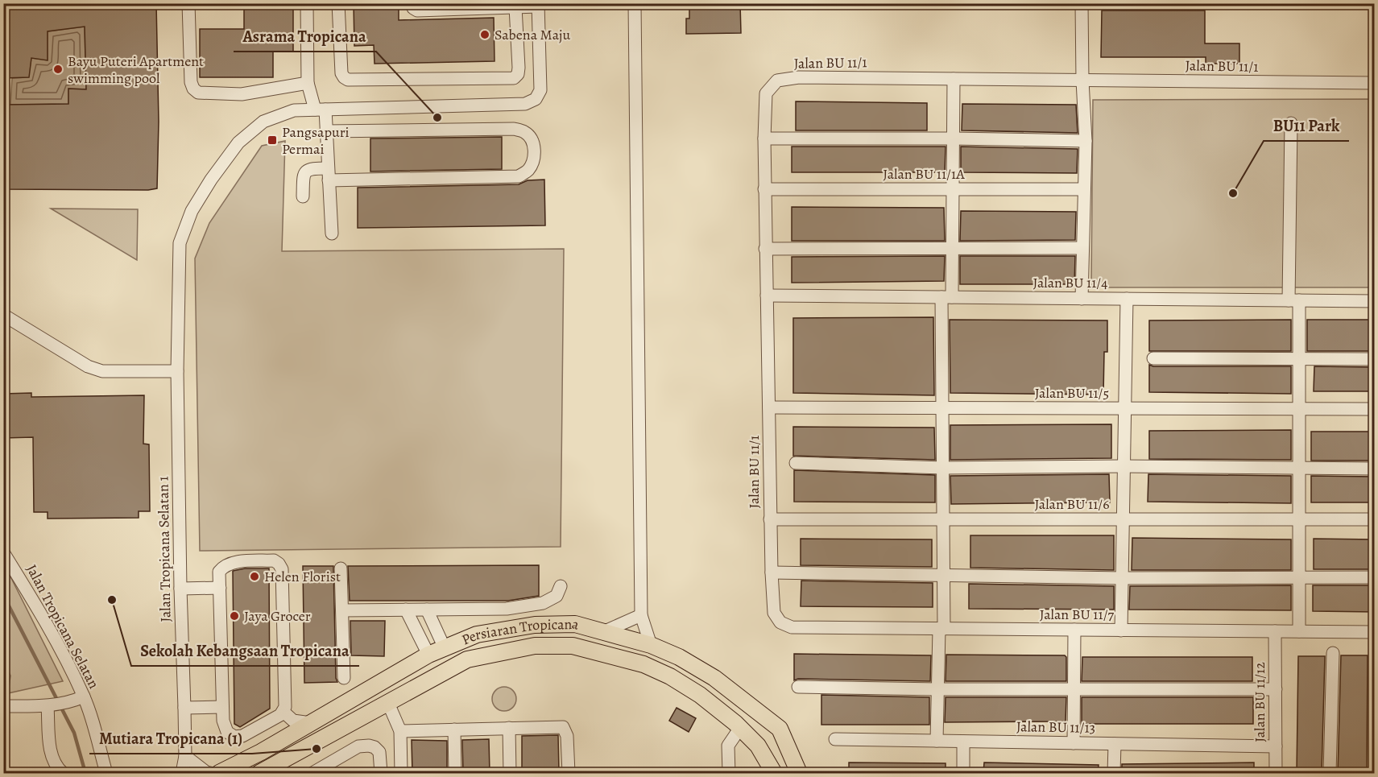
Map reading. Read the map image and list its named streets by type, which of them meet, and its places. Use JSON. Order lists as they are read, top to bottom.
{
  "streets": {
    "main road": ["Persiaran Tropicana"],
    "street": [
      "Jalan BU 11/1",
      "Jalan BU 11/1A",
      "Jalan BU 11/4",
      "Jalan BU 11/5",
      "Jalan BU 11/6",
      "Jalan Tropicana Selatan 1",
      "Jalan BU 11/7",
      "Jalan Tropicana Selatan",
      "Jalan BU 11/12",
      "Jalan BU 11/13"
    ]
  },
  "crossings": [
    ["Jalan BU 11/1", "Jalan BU 11/1A"],
    ["Jalan BU 11/1", "Jalan BU 11/4"],
    ["Jalan BU 11/1", "Jalan BU 11/5"],
    ["Jalan BU 11/1", "Jalan BU 11/6"],
    ["Jalan BU 11/1", "Jalan BU 11/7"],
    ["Jalan BU 11/7", "Jalan BU 11/12"],
    ["Jalan BU 11/12", "Jalan BU 11/13"]
  ],
  "places": {
    "other": [
      "Sabena Maju",
      "Bayu Puteri Apartment swimming pool",
      "Asrama Tropicana",
      "BU11 Park",
      "Helen Florist",
      "Sekolah Kebangsaan Tropicana",
      "Jaya Grocer",
      "Mutiara Tropicana (1)"
    ],
    "transit": ["Pangsapuri Permai"]
  }
}
